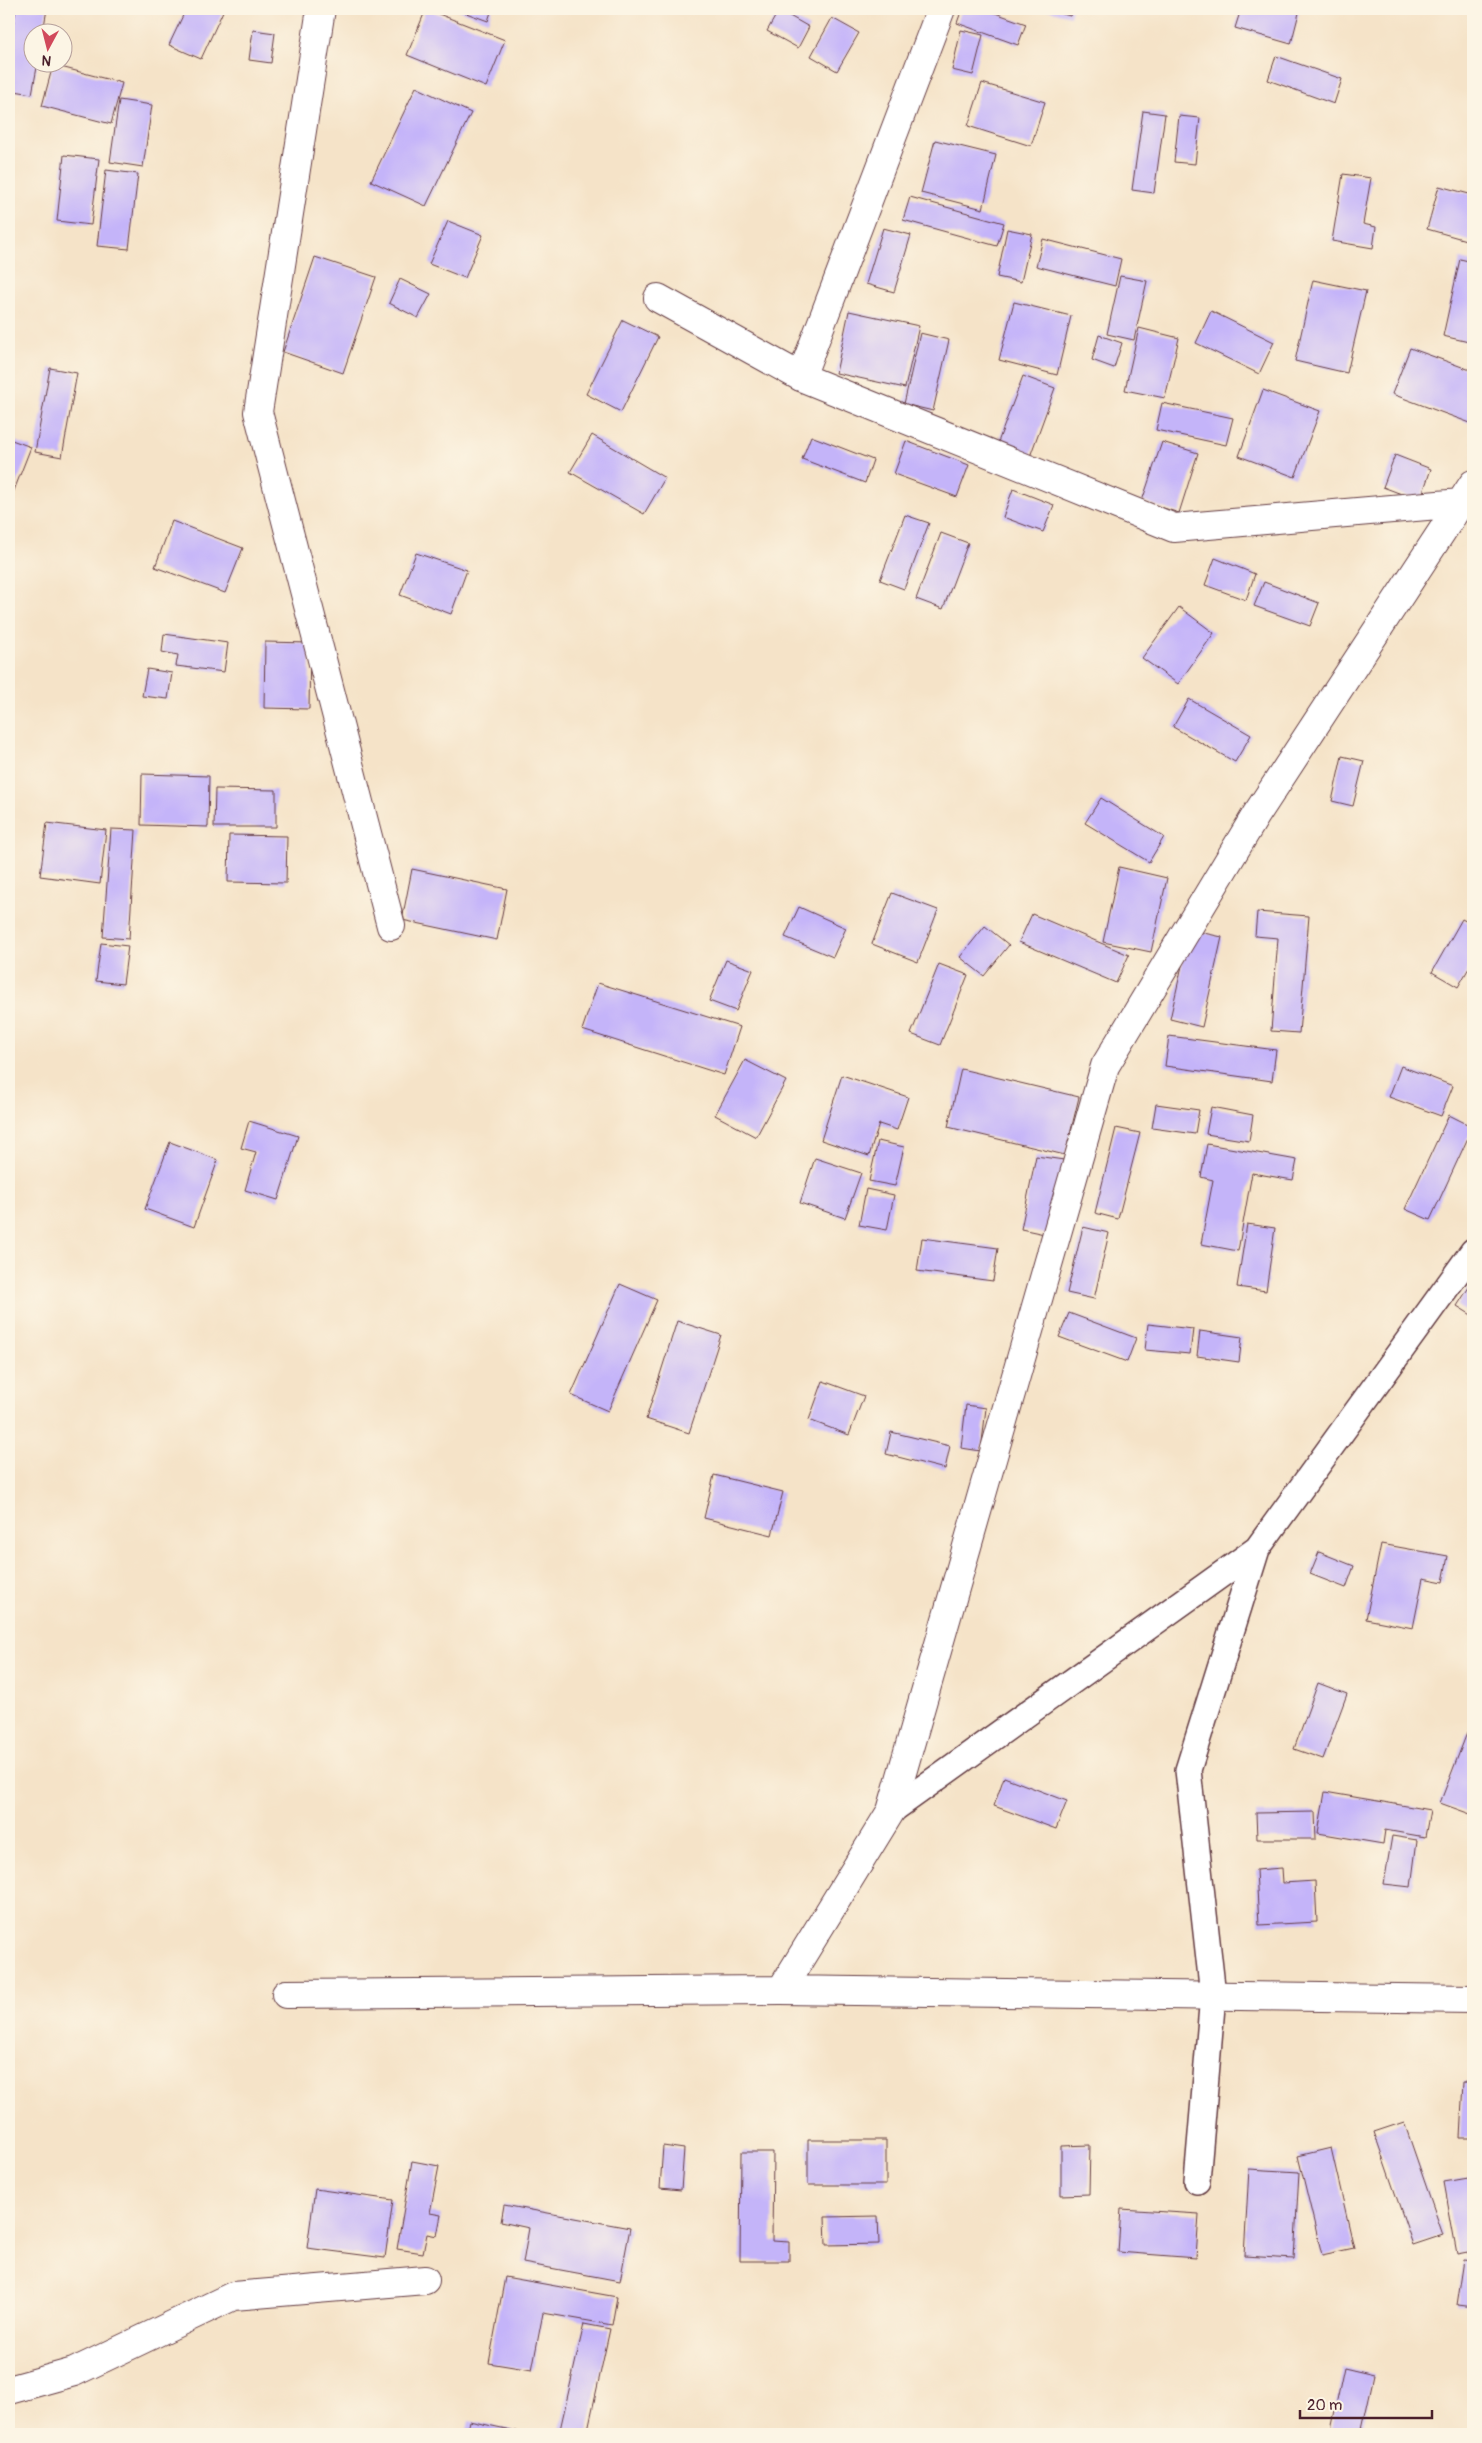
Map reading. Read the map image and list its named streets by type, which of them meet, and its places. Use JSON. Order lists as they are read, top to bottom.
{
  "scale_bar": "20 m",
  "north": "bottom"
}
